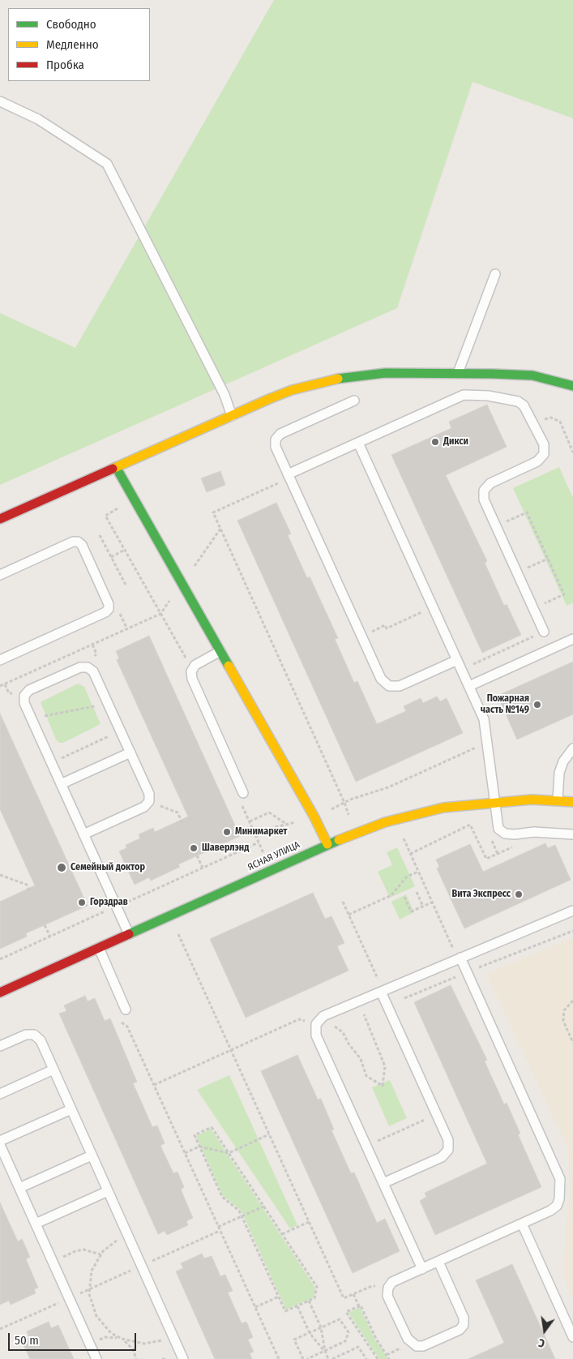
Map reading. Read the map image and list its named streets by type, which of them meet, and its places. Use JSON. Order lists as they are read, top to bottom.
{
  "streets": {
    "street": ["ЯСНАЯ УЛИЦА"]
  },
  "places": [
    "Дикси",
    "Пожарная чаcть №149",
    "Минимаркет",
    "Шаверлэнд",
    "Семейный доктор",
    "Вита Экспресс",
    "Горздрав"
  ],
  "legend": ["Свободно", "Медленно", "Пробка"],
  "scale_bar": "50 m",
  "north": "bottom"
}
